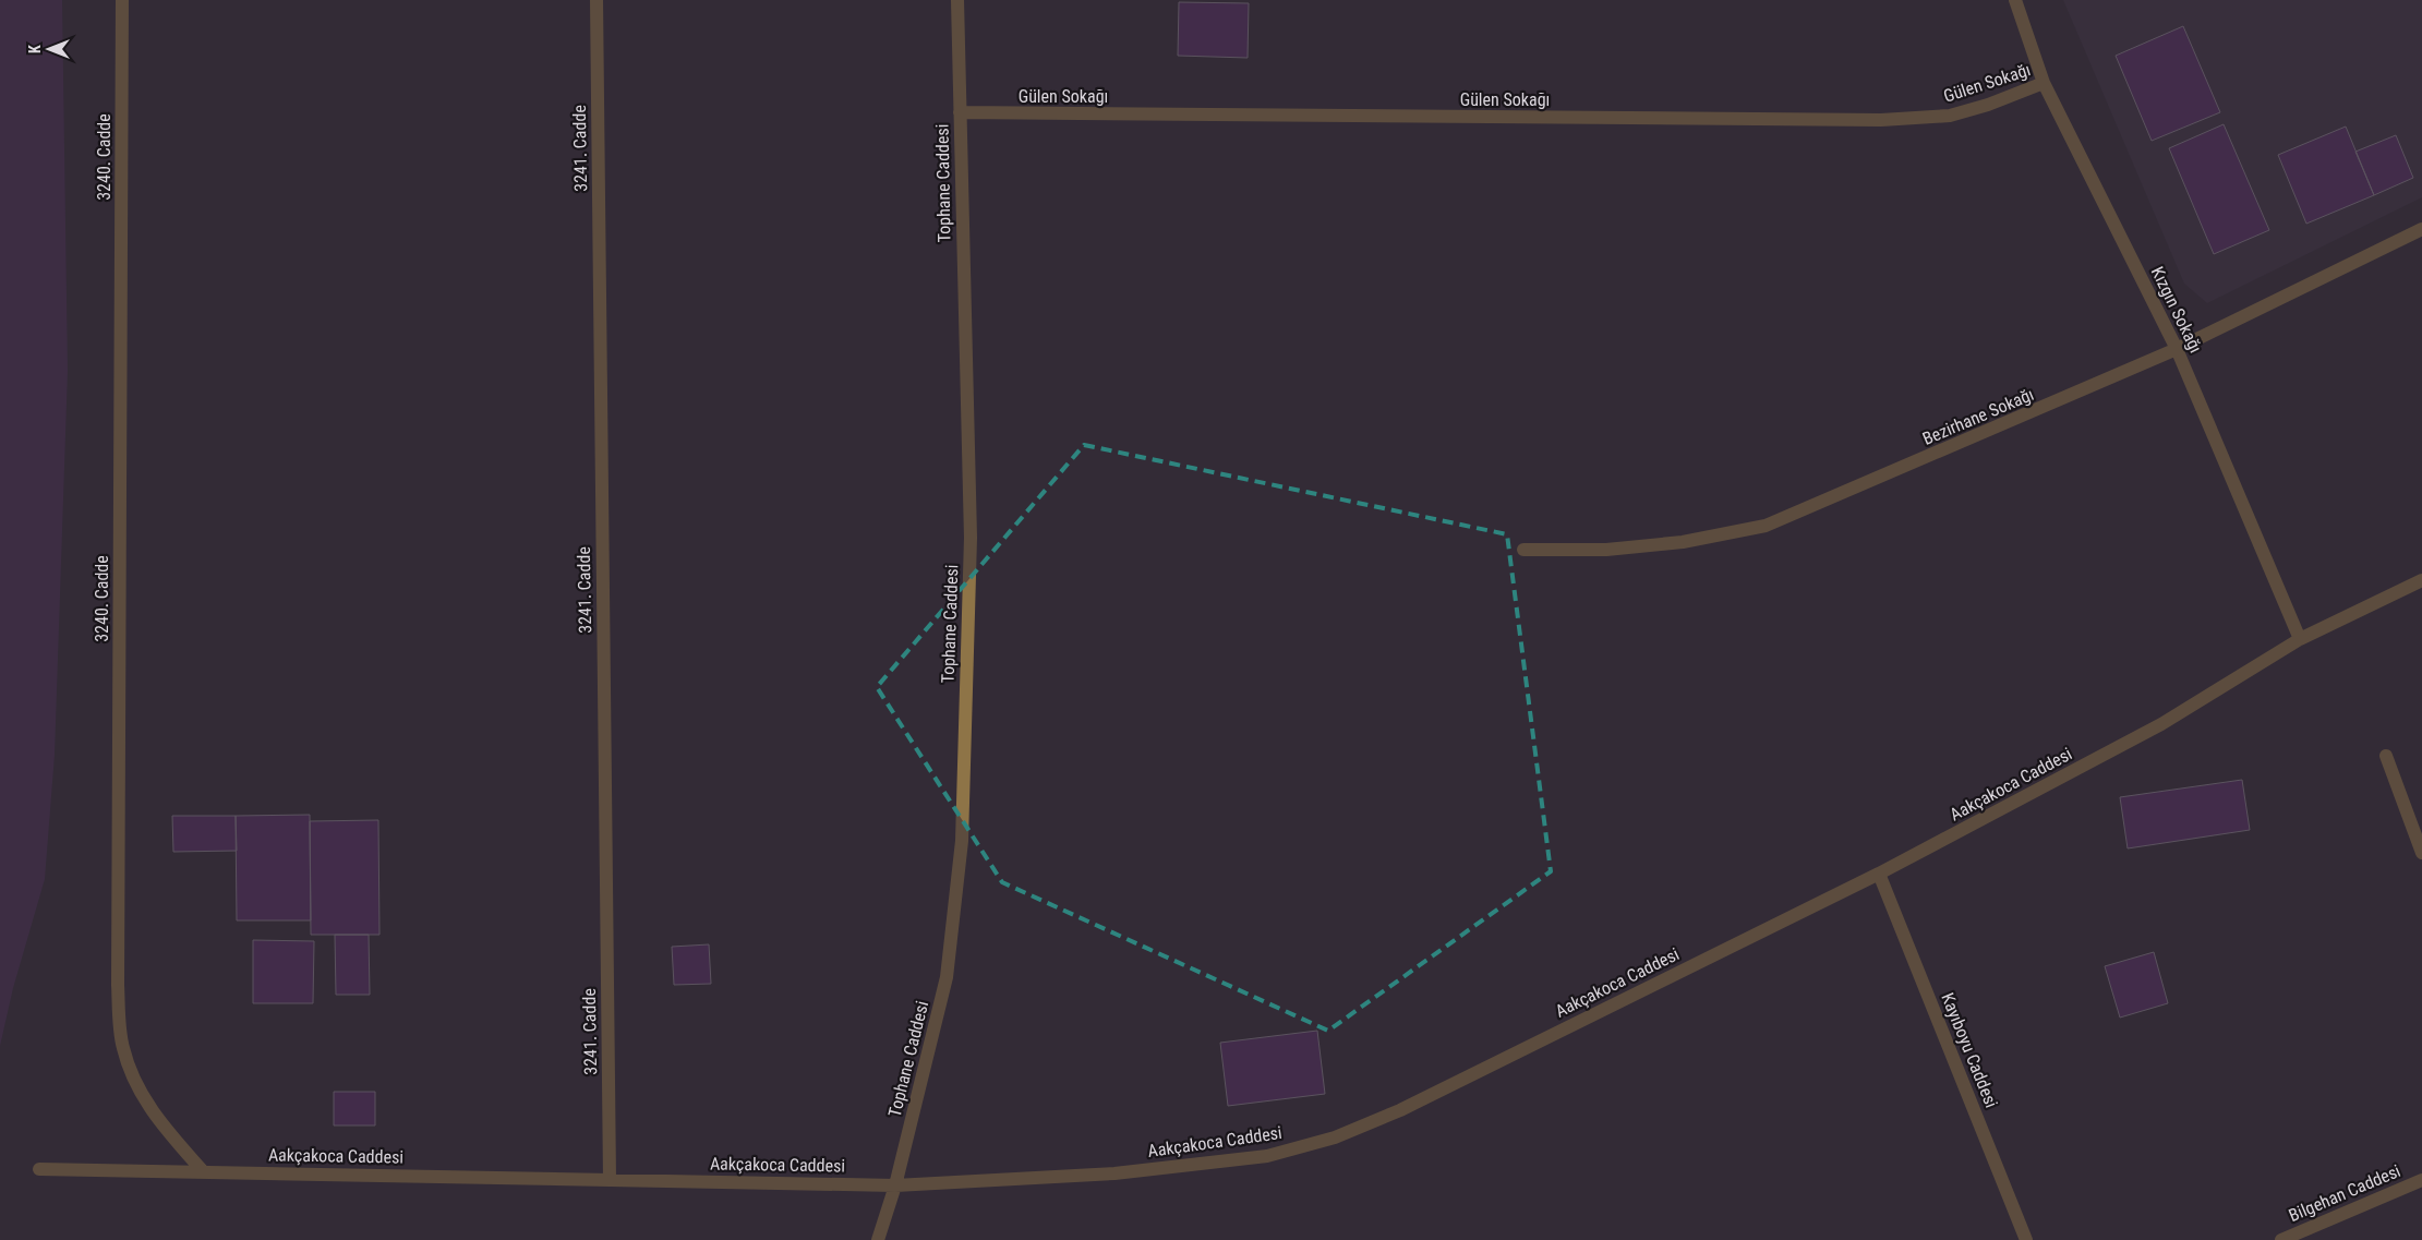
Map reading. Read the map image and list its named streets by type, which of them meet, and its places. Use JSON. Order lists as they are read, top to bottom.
{
  "streets": {
    "street": [
      "Gülen Sokağı",
      "3241. Cadde",
      "3240. Cadde",
      "Tophane Caddesi",
      "Kızgın Sokağı",
      "Bezirhane Sokağı",
      "Aakçakoca Caddesi",
      "Kayıboyu Caddesi",
      "Bilgehan Caddesi"
    ]
  },
  "crossings": [
    ["Gülen Sokağı", "Tophane Caddesi"],
    ["Gülen Sokağı", "Kızgın Sokağı"],
    ["3241. Cadde", "Aakçakoca Caddesi"],
    ["3240. Cadde", "Aakçakoca Caddesi"],
    ["Tophane Caddesi", "Aakçakoca Caddesi"],
    ["Kızgın Sokağı", "Bezirhane Sokağı"],
    ["Kızgın Sokağı", "Aakçakoca Caddesi"],
    ["Aakçakoca Caddesi", "Kayıboyu Caddesi"]
  ],
  "north": "left"
}
